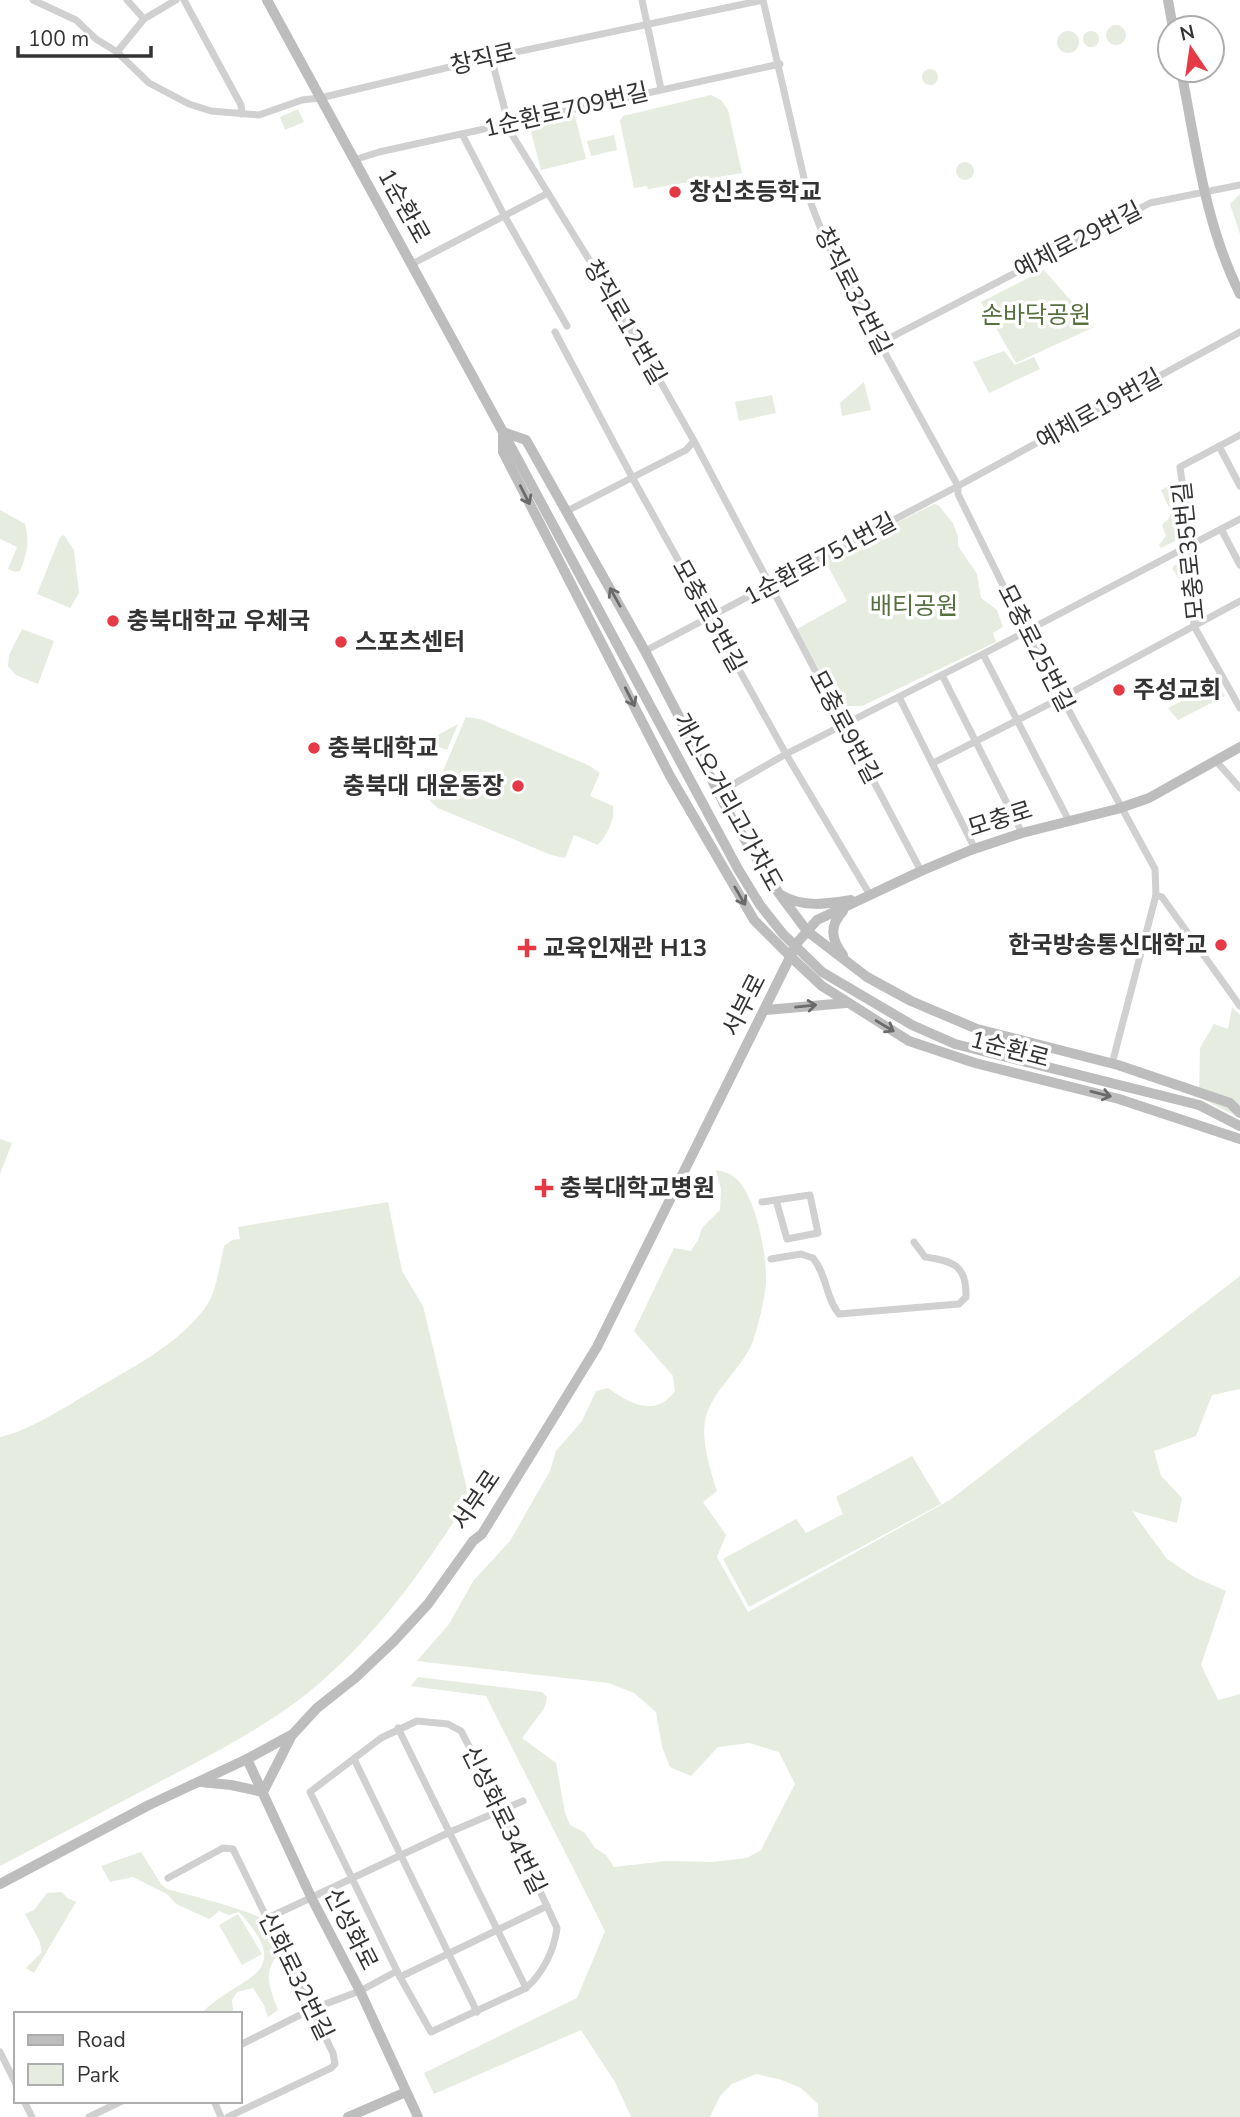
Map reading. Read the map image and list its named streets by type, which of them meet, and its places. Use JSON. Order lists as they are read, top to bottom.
{
  "streets": {
    "main road": [
      "1순환로",
      "개신오거리고가차도",
      "모충로",
      "서부로",
      "신성화로"
    ],
    "street": [
      "창직로",
      "1순환로709번길",
      "예체로29번길",
      "창직로32번길",
      "창직로12번길",
      "예체로19번길",
      "모충로35번길",
      "1순환로751번길",
      "모충로3번길",
      "모충로25번길",
      "모충로9번길",
      "신성화로34번길",
      "신화로32번길"
    ]
  },
  "crossings": [
    ["창직로", "1순환로"],
    ["창직로", "창직로32번길"],
    ["창직로", "창직로12번길"],
    ["1순환로709번길", "1순환로"],
    ["1순환로709번길", "창직로32번길"],
    ["1순환로709번길", "창직로12번길"],
    ["1순환로", "개신오거리고가차도"],
    ["1순환로", "모충로"],
    ["1순환로", "서부로"],
    ["예체로29번길", "창직로32번길"],
    ["창직로32번길", "예체로19번길"],
    ["창직로32번길", "1순환로751번길"],
    ["창직로32번길", "모충로25번길"],
    ["창직로12번길", "1순환로751번길"],
    ["창직로12번길", "모충로9번길"],
    ["예체로19번길", "1순환로751번길"],
    ["예체로19번길", "모충로25번길"],
    ["1순환로751번길", "모충로3번길"],
    ["1순환로751번길", "모충로25번길"],
    ["1순환로751번길", "모충로9번길"],
    ["모충로3번길", "모충로"],
    ["모충로25번길", "모충로"],
    ["모충로9번길", "모충로"],
    ["모충로", "서부로"],
    ["서부로", "신성화로"]
  ],
  "parks": ["손바닥공원", "배티공원"],
  "places": {
    "other": [
      "창신초등학교",
      "충북대학교 우체국",
      "스포츠센터",
      "주성교회",
      "충북대학교",
      "충북대 대운동장",
      "한국방송통신대학교"
    ],
    "health": ["교육인재관 H13", "충북대학교병원"]
  },
  "legend": ["Road", "Park"],
  "scale_bar": "100 m",
  "north": "top"
}
